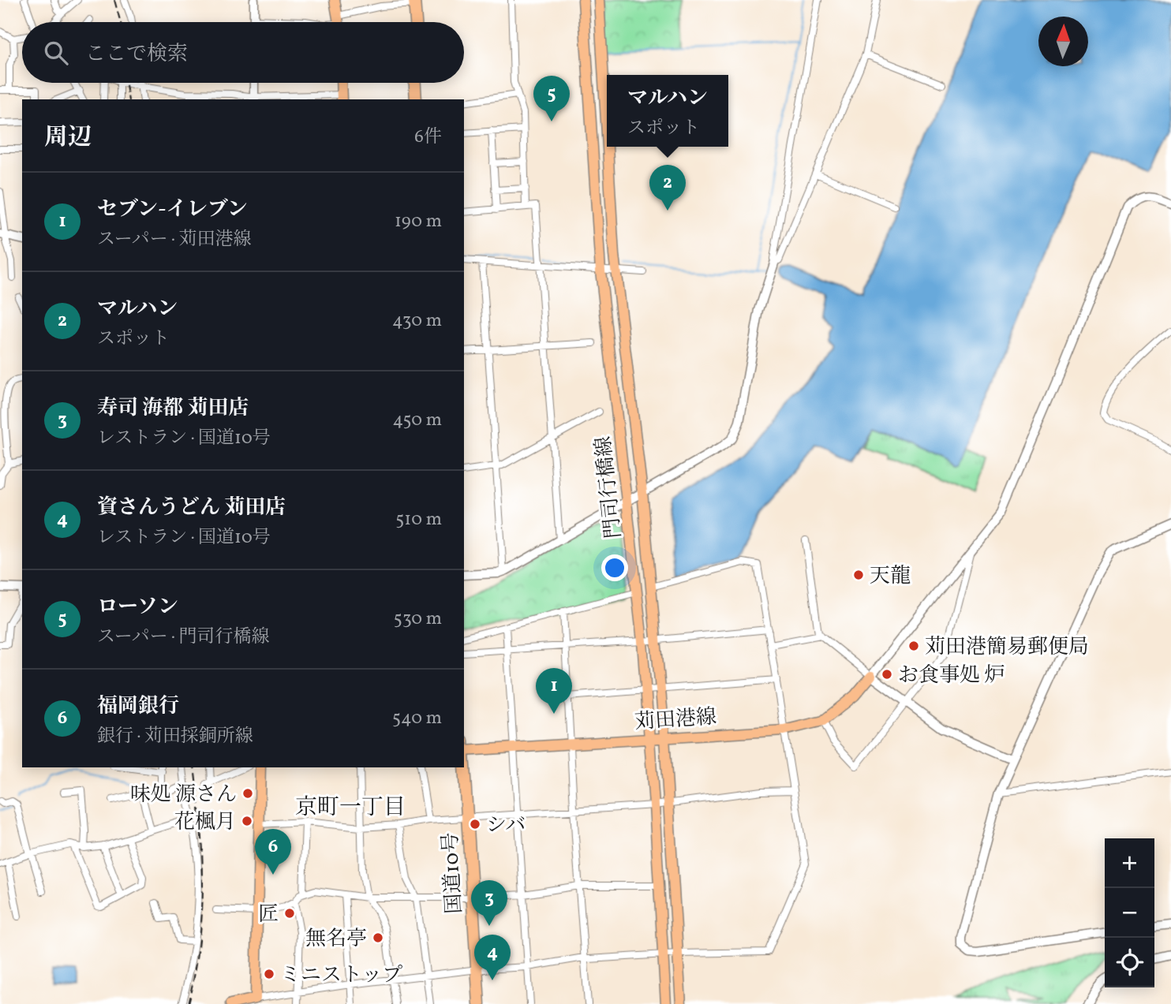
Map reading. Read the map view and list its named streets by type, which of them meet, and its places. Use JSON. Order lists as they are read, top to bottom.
{
  "streets": {
    "highway": ["国道10号"],
    "main road": ["門司行橋線", "苅田港線"]
  },
  "crossings": [
    ["門司行橋線", "苅田港線"]
  ],
  "districts": ["京町一丁目"],
  "places": [
    "天龍",
    "苅田港簡易郵便局",
    "お食事処 炉",
    "味処 源さん",
    "花楓月",
    "シバ",
    "匠",
    "無名亭",
    "ミニストップ"
  ],
  "north": "top",
  "page": {
    "search": "ここで検索",
    "popup": ["マルハン", "スポット"],
    "pins": [
      "5",
      "2",
      "1",
      "6",
      "3",
      "4"
    ],
    "heading": ["周辺", "6件"],
    "list": [
      {
        "mark": "1",
        "name": "セブン-イレブン",
        "note": "スーパー · 苅田港線",
        "value": "190 m"
      },
      {
        "mark": "2",
        "name": "マルハン",
        "note": "スポット",
        "value": "430 m"
      },
      {
        "mark": "3",
        "name": "寿司 海都 苅田店",
        "note": "レストラン · 国道10号",
        "value": "450 m"
      },
      {
        "mark": "4",
        "name": "資さんうどん 苅田店",
        "note": "レストラン · 国道10号",
        "value": "510 m"
      },
      {
        "mark": "5",
        "name": "ローソン",
        "note": "スーパー · 門司行橋線",
        "value": "530 m"
      },
      {
        "mark": "6",
        "name": "福岡銀行",
        "note": "銀行 · 苅田採銅所線",
        "value": "540 m"
      }
    ],
    "map_buttons": ["+", "−"]
  }
}
